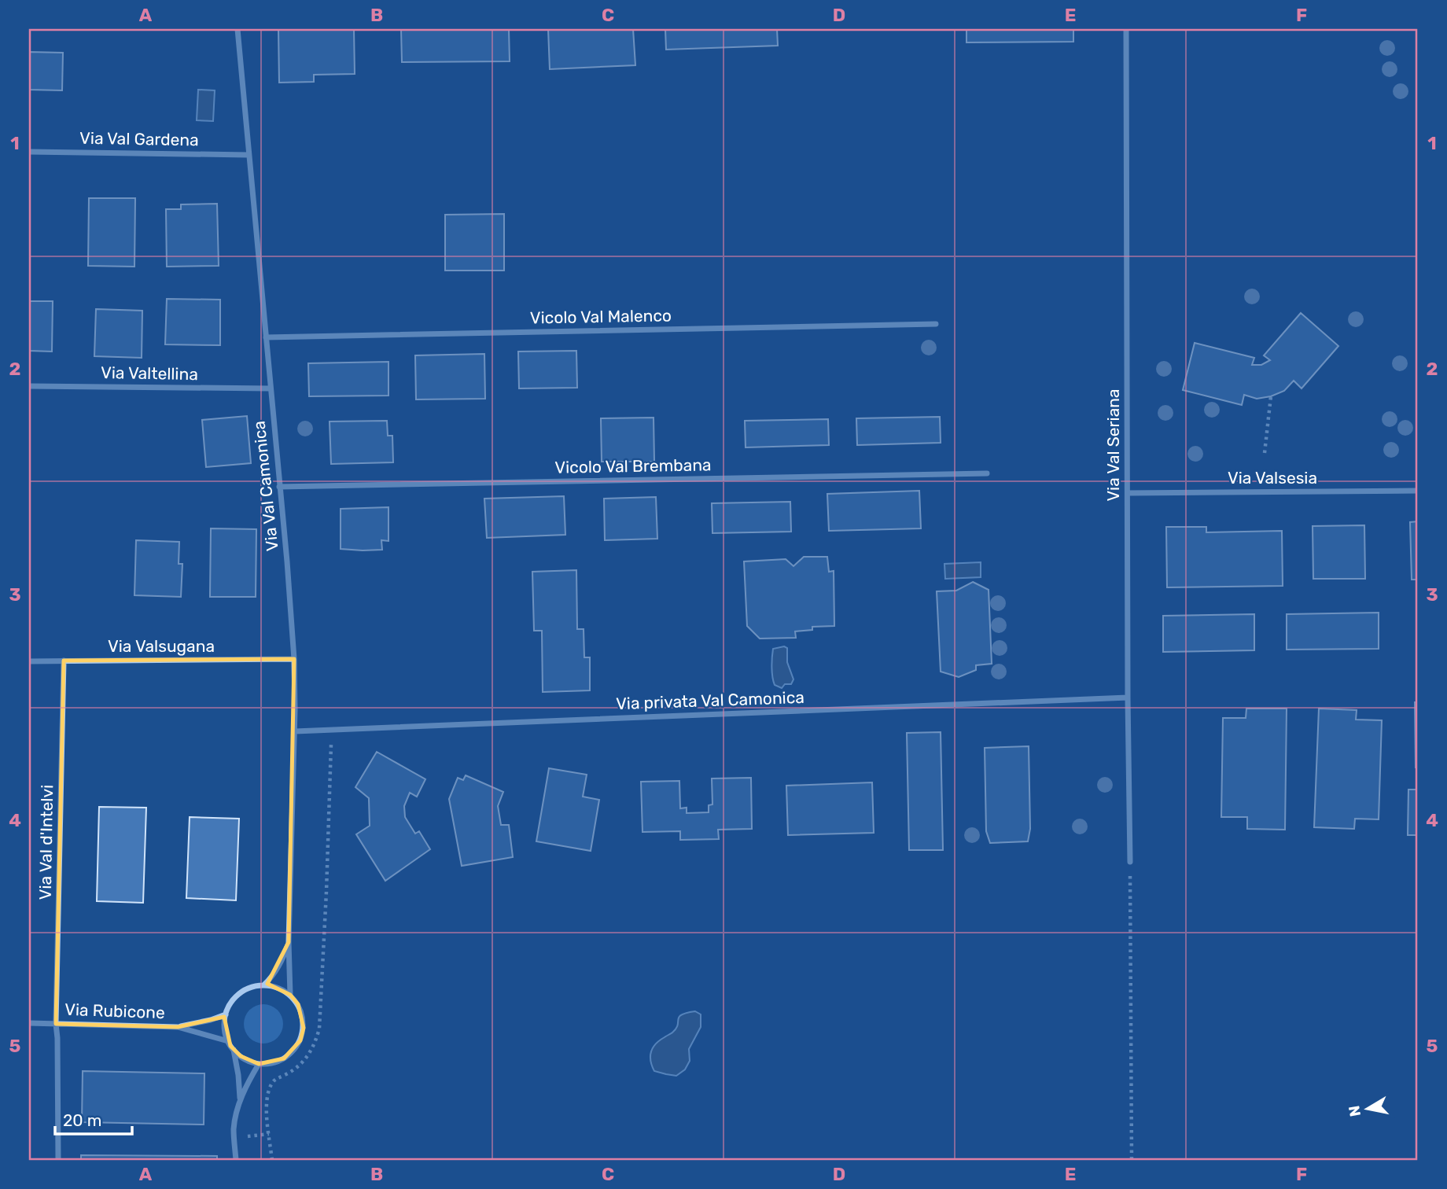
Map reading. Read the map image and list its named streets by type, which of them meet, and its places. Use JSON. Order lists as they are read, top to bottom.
{
  "streets": {
    "street": [
      "Via Val Gardena",
      "Vicolo Val Malenco",
      "Via Valtellina",
      "Via Val Seriana",
      "Vicolo Val Brembana",
      "Via Valsesia",
      "Via Val Camonica",
      "Via Valsugana",
      "Via privata Val Camonica",
      "Via Val d'Intelvi",
      "Via Rubicone"
    ]
  },
  "crossings": [
    ["Via Val Gardena", "Via Val Camonica"],
    ["Vicolo Val Malenco", "Via Val Camonica"],
    ["Via Valtellina", "Via Val Camonica"],
    ["Via Val Seriana", "Via Valsesia"],
    ["Via Val Seriana", "Via privata Val Camonica"],
    ["Vicolo Val Brembana", "Via Val Camonica"],
    ["Via Val Camonica", "Via Valsugana"],
    ["Via Val Camonica", "Via privata Val Camonica"],
    ["Via Val Camonica", "Via Rubicone"],
    ["Via Valsugana", "Via Val d'Intelvi"],
    ["Via Val d'Intelvi", "Via Rubicone"]
  ],
  "scale_bar": "20 m",
  "north": "left",
  "grid": {
    "columns": [
      "A",
      "B",
      "C",
      "D",
      "E",
      "F"
    ],
    "rows": [
      "1",
      "2",
      "3",
      "4",
      "5"
    ]
  }
}
